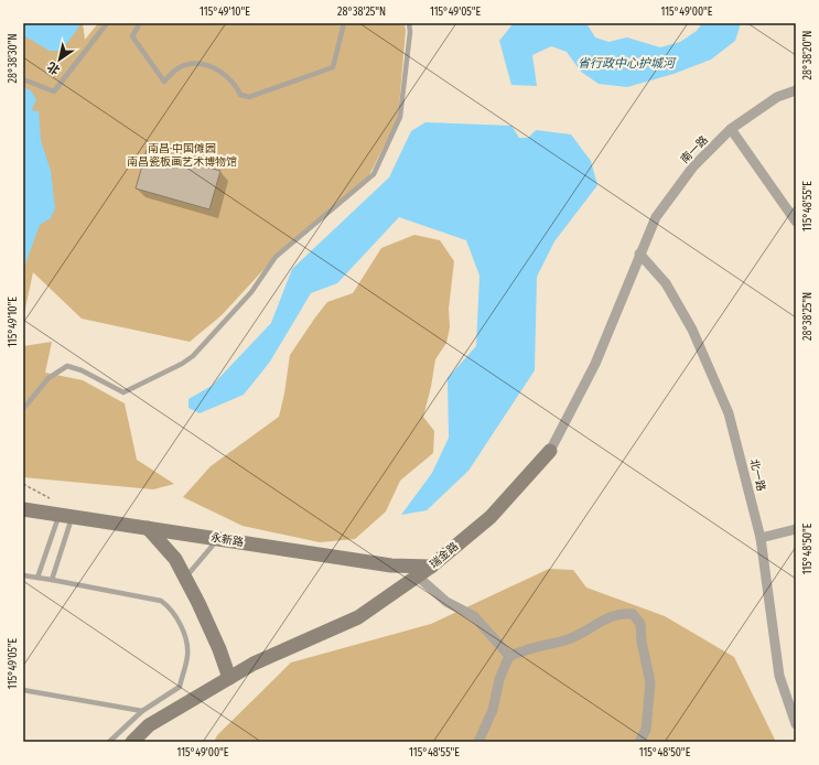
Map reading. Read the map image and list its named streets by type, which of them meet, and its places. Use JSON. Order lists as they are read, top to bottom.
{
  "streets": {
    "street": [
      "南一路",
      "北一路",
      "永新路",
      "瑞金路"
    ]
  },
  "crossings": [
    ["南一路", "北一路"],
    ["南一路", "瑞金路"],
    ["北一路", "瑞金路"],
    ["永新路", "瑞金路"]
  ],
  "water": ["省行政中心护城河"],
  "parks": ["南昌·中国傩园 南昌瓷板画艺术博物馆"],
  "north": "bottom left",
  "coordinates": [
    "115°49'10\"E",
    "28°38'25\"N",
    "115°49'05\"E",
    "115°49'00\"E",
    "28°38'20\"N",
    "28°38'30\"N",
    "115°48'55\"E",
    "115°48'50\"E"
  ]
}
